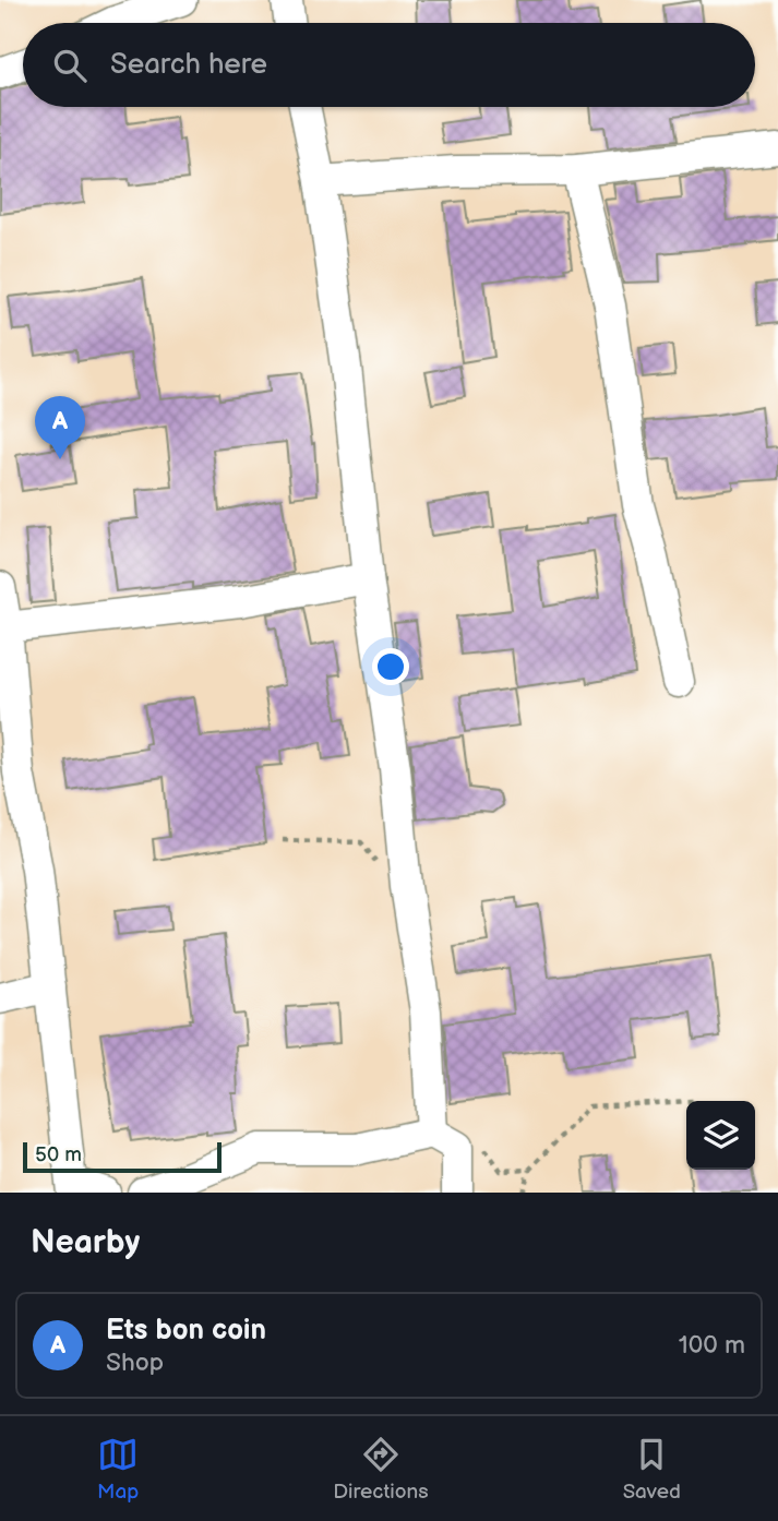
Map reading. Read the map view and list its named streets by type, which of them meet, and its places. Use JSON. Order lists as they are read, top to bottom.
{
  "scale_bar": "50 m",
  "page": {
    "search": "Search here",
    "pins": "A",
    "scale": "50 m",
    "heading": "Nearby",
    "list": [
      {
        "mark": "A",
        "name": "Ets bon coin",
        "note": "Shop",
        "value": "100 m"
      }
    ],
    "nav": ["Map", "Directions", "Saved"]
  }
}
